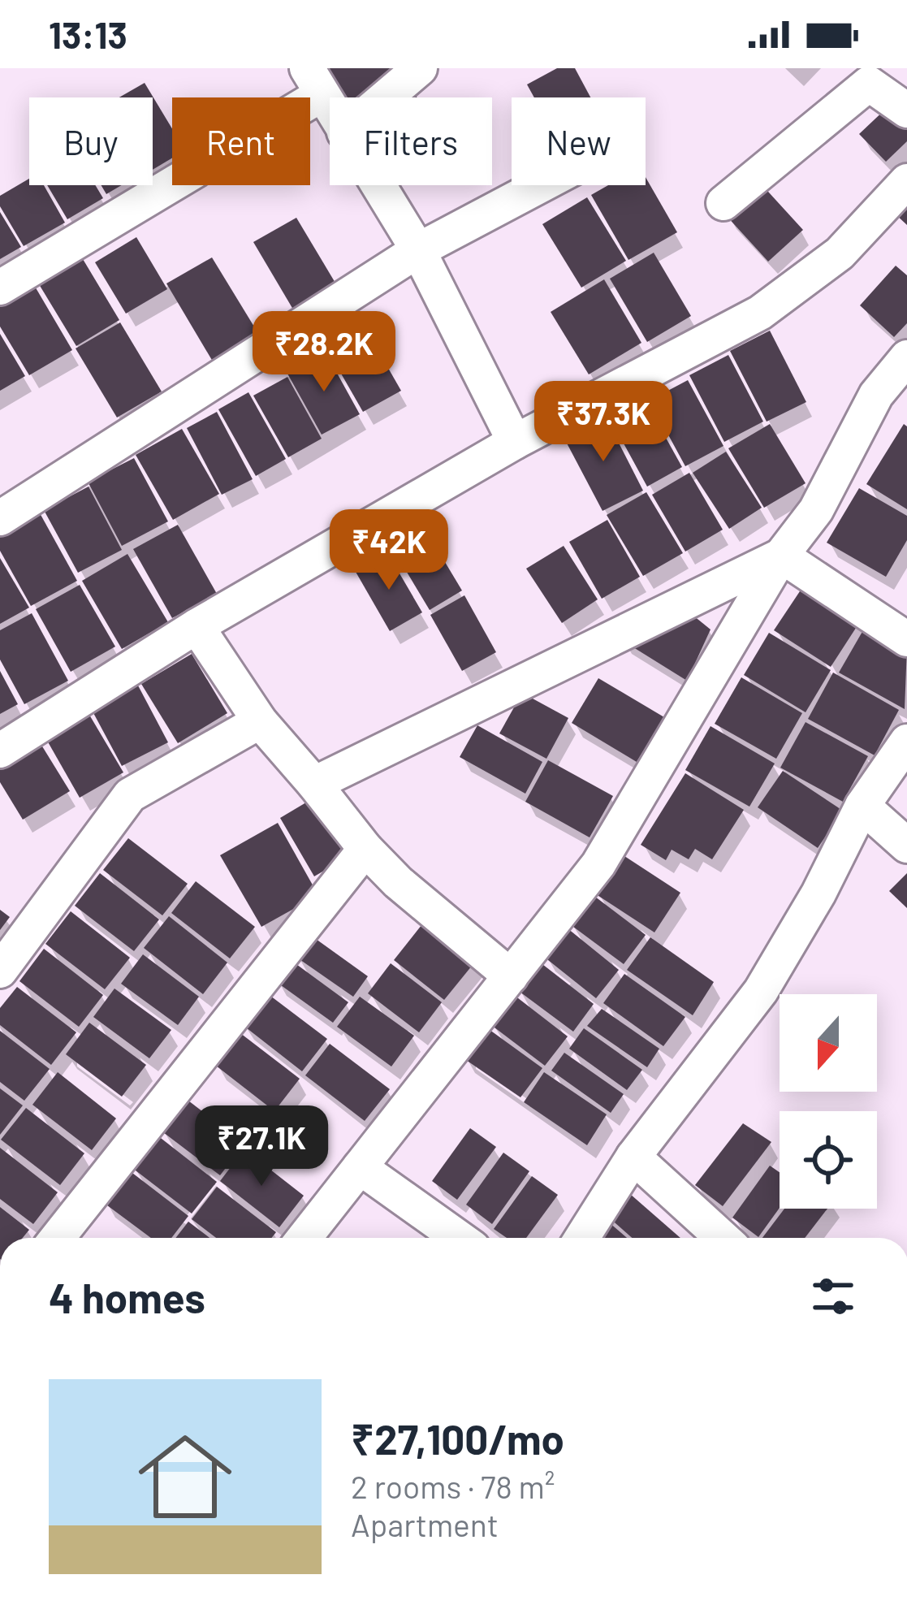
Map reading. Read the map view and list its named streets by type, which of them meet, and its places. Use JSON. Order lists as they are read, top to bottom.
{
  "north": "bottom",
  "page": {
    "status": "13:13",
    "chip": [
      "Buy",
      "Rent",
      "Filters",
      "New"
    ],
    "price": [
      "₹28.2K",
      "₹37.3K",
      "₹42K",
      "₹27.1K"
    ],
    "heading": "4 homes",
    "list": [
      {
        "name": "₹27,100/mo",
        "note": "2 rooms · 78 m² · Apartment"
      }
    ]
  }
}
